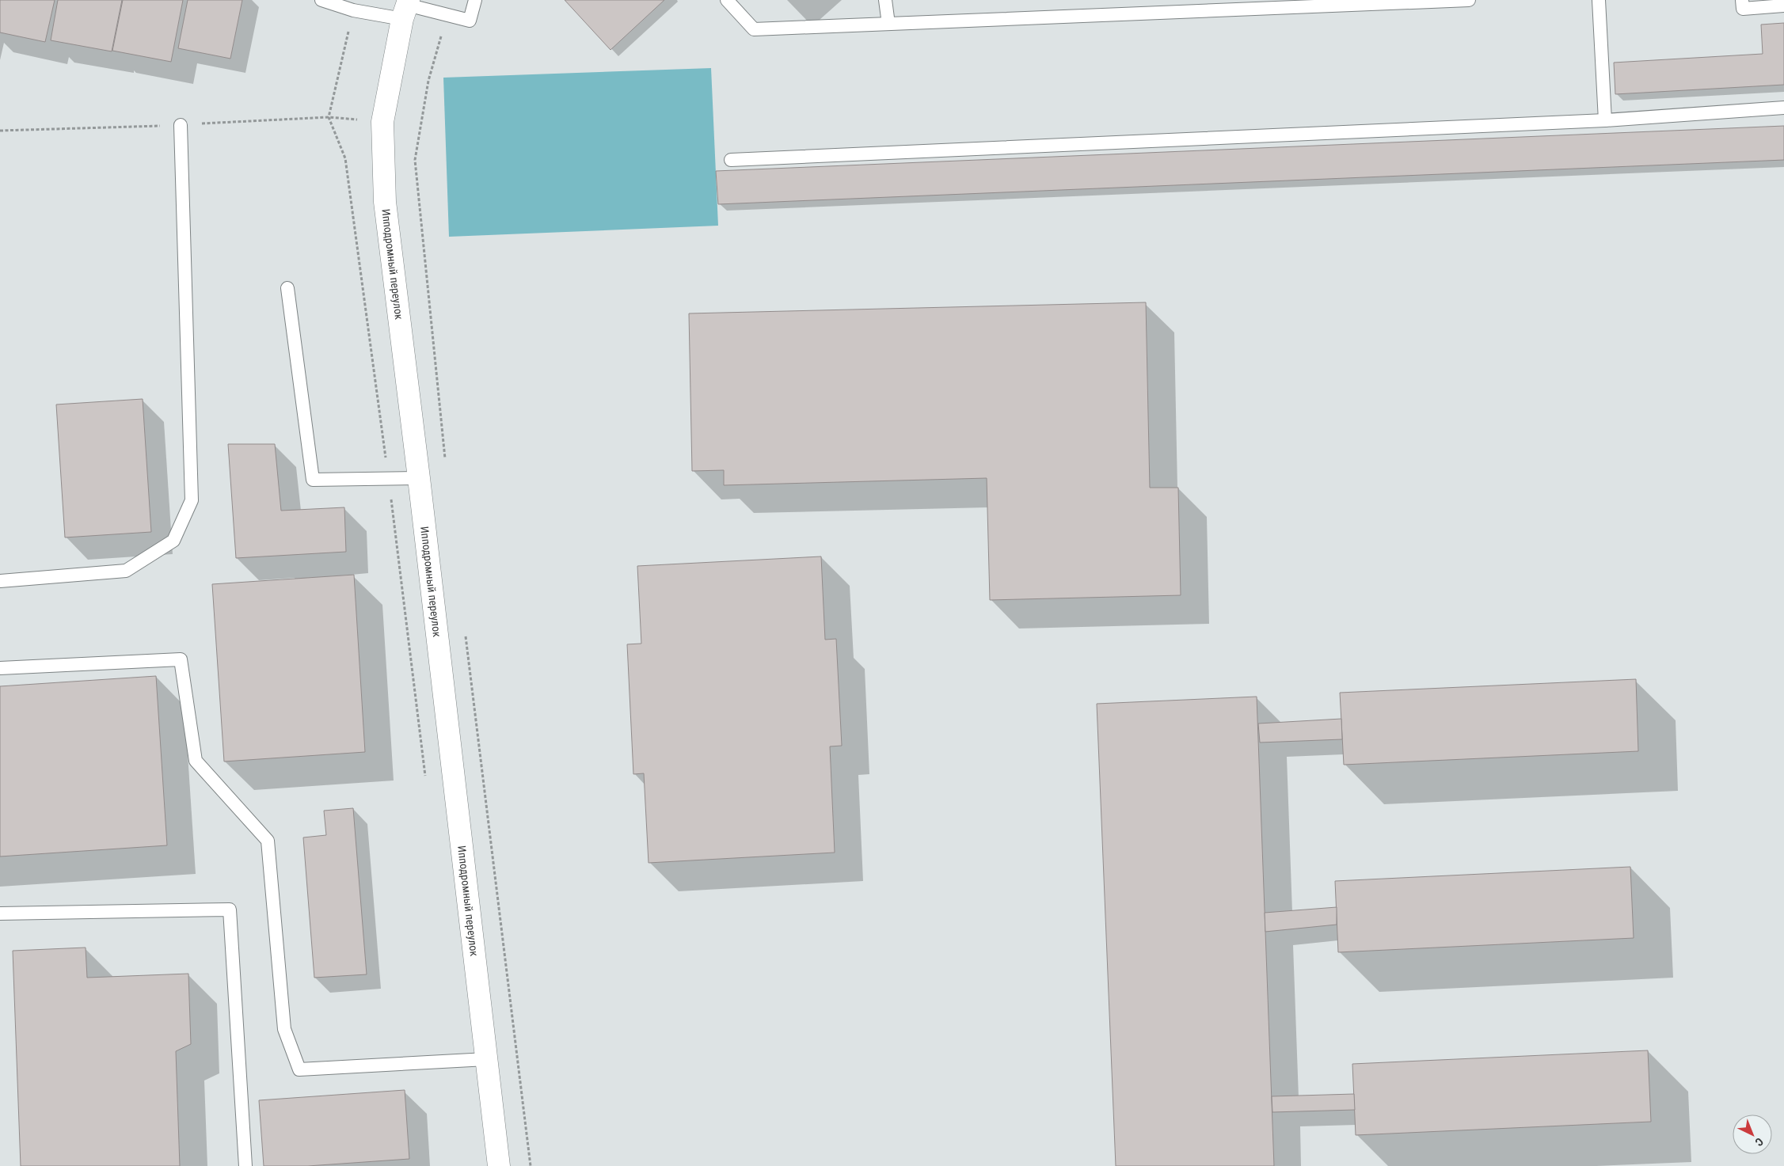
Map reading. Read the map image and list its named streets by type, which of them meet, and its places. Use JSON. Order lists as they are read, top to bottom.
{
  "streets": {
    "street": ["Ипподромный переулок"]
  },
  "north": "bottom right"
}
